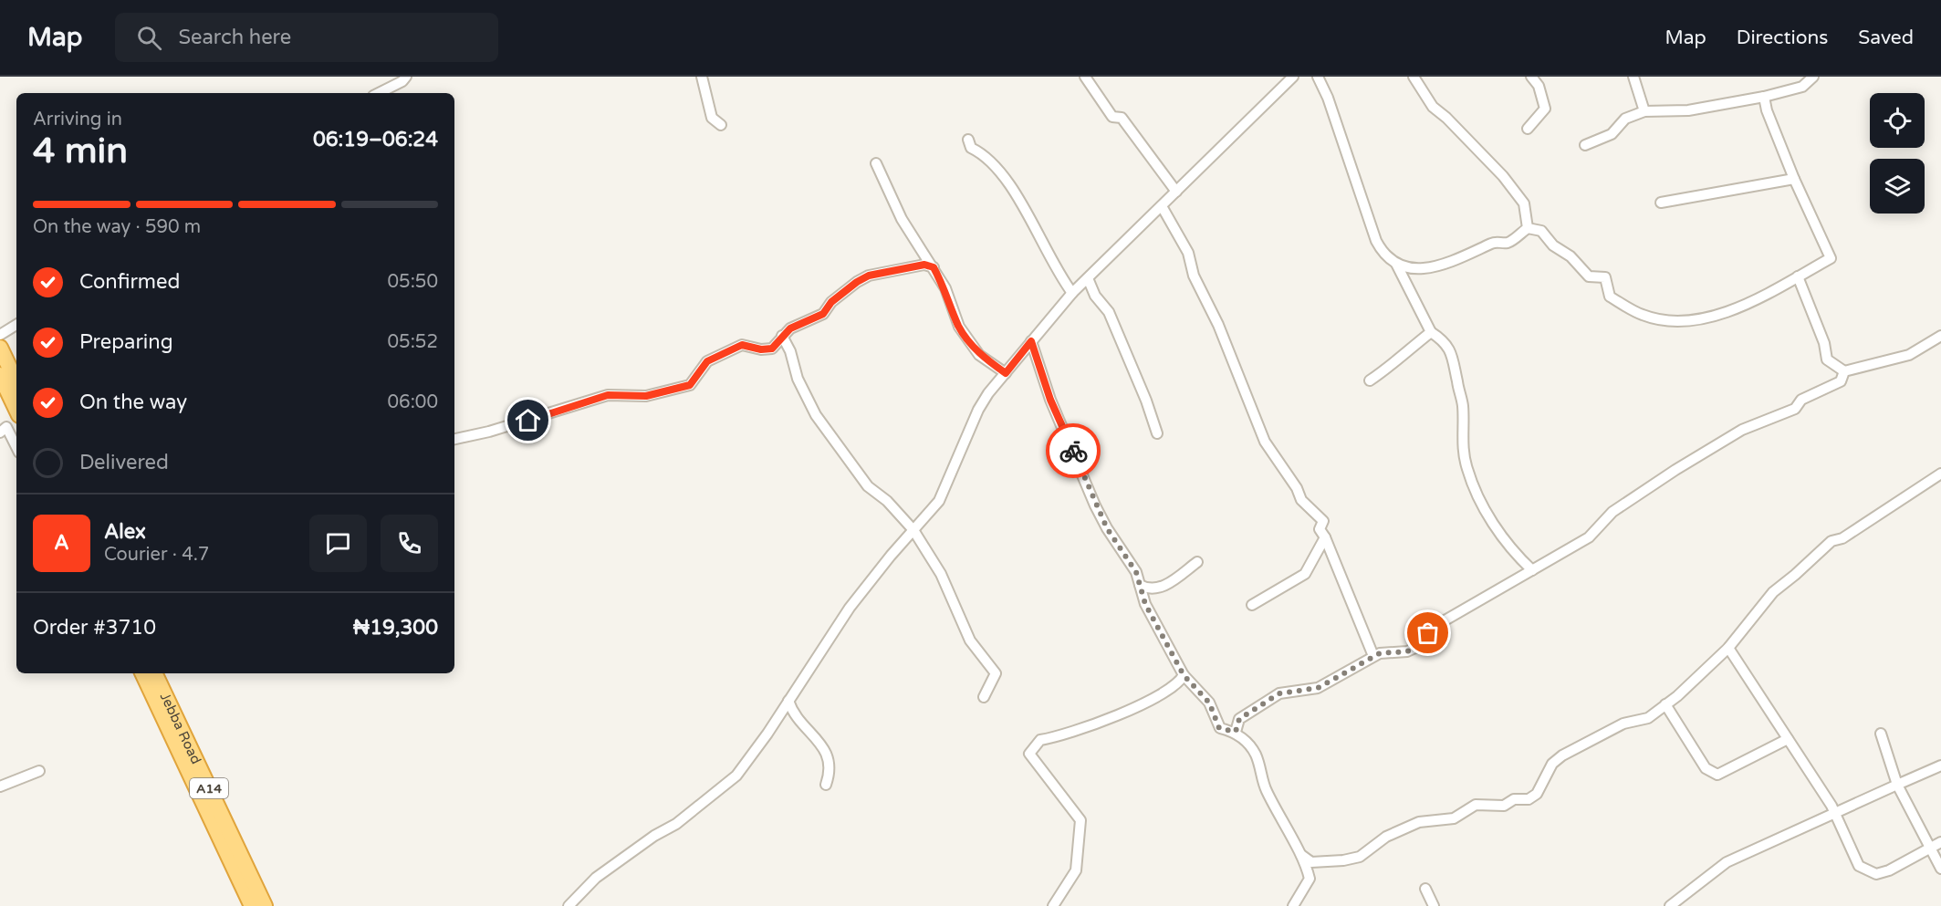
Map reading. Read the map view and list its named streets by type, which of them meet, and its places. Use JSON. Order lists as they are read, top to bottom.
{
  "streets": {
    "highway": ["Jebba Road", "A14"]
  },
  "page": {
    "header": "Map",
    "search": "Search here",
    "nav": ["Map", "Directions", "Saved"],
    "heading": ["4 min", "Arriving in", "06:19–06:24"],
    "panel": [
      "Alex",
      "Courier · 4.7",
      "Order #3710",
      "₦19,300"
    ],
    "bar": "On the way · 590 m",
    "list": [
      ["Confirmed", "05:50"],
      ["Preparing", "05:52"],
      ["On the way", "06:00"],
      "Delivered"
    ],
    "round": "A"
  }
}
